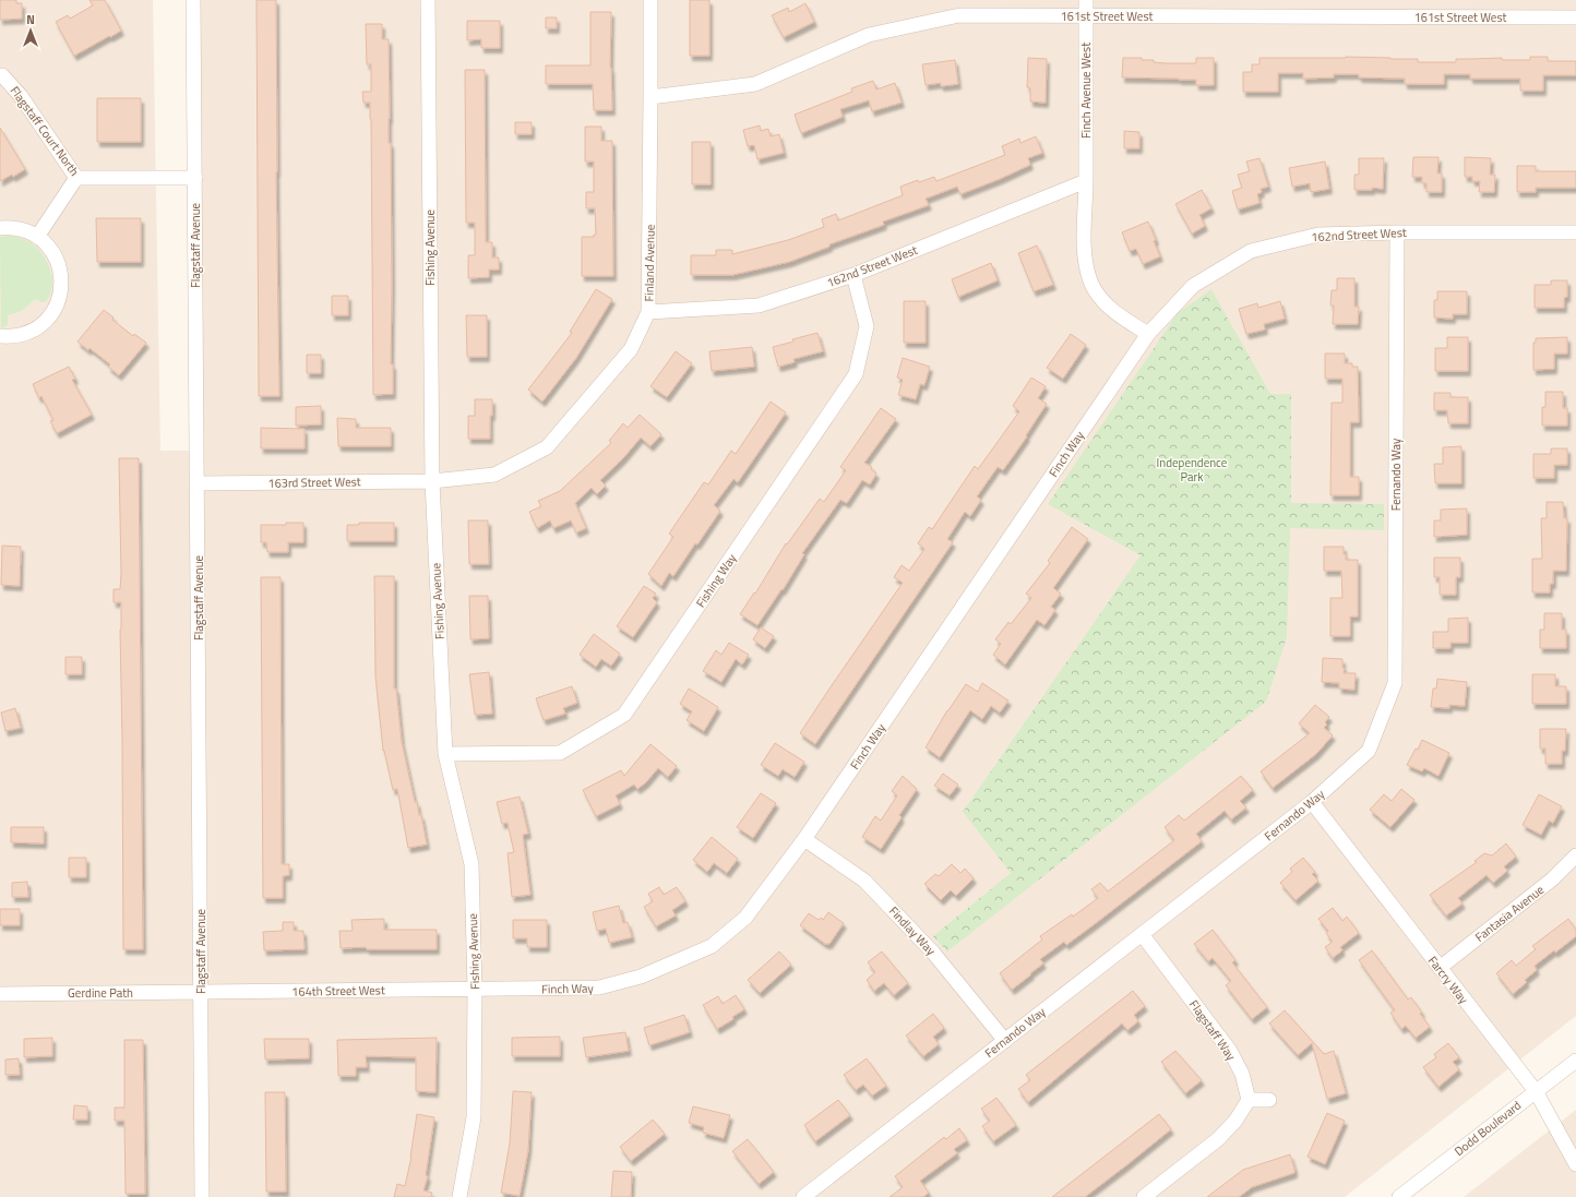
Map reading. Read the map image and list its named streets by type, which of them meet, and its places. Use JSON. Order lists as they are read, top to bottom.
{
  "streets": {
    "street": [
      "161st Street West",
      "Finch Avenue West",
      "Flagstaff Court North",
      "162nd Street West",
      "Flagstaff Avenue",
      "Fishing Avenue",
      "Finland Avenue",
      "Finch Way",
      "Fernando Way",
      "163rd Street West",
      "Fishing Way",
      "Fantasia Avenue",
      "Findlay Way",
      "Farcry Way",
      "164th Street West",
      "Gerdine Path",
      "Flagstaff Way",
      "Dodd Boulevard"
    ]
  },
  "crossings": [
    ["161st Street West", "Finch Avenue West"],
    ["161st Street West", "Finland Avenue"],
    ["Finch Avenue West", "162nd Street West"],
    ["Finch Avenue West", "Finch Way"],
    ["Flagstaff Court North", "Flagstaff Avenue"],
    ["162nd Street West", "Finland Avenue"],
    ["162nd Street West", "Finch Way"],
    ["162nd Street West", "Fernando Way"],
    ["162nd Street West", "Fishing Way"],
    ["Flagstaff Avenue", "163rd Street West"],
    ["Flagstaff Avenue", "164th Street West"],
    ["Flagstaff Avenue", "Gerdine Path"],
    ["Fishing Avenue", "Finland Avenue"],
    ["Fishing Avenue", "Finch Way"],
    ["Fishing Avenue", "163rd Street West"],
    ["Fishing Avenue", "Fishing Way"],
    ["Fishing Avenue", "164th Street West"],
    ["Finland Avenue", "163rd Street West"],
    ["Finch Way", "Findlay Way"],
    ["Finch Way", "164th Street West"],
    ["Fernando Way", "Findlay Way"],
    ["Fernando Way", "Farcry Way"],
    ["Fernando Way", "Flagstaff Way"],
    ["Fantasia Avenue", "Farcry Way"],
    ["Farcry Way", "Dodd Boulevard"],
    ["164th Street West", "Gerdine Path"]
  ],
  "parks": ["Independence Park"],
  "north": "top"
}
